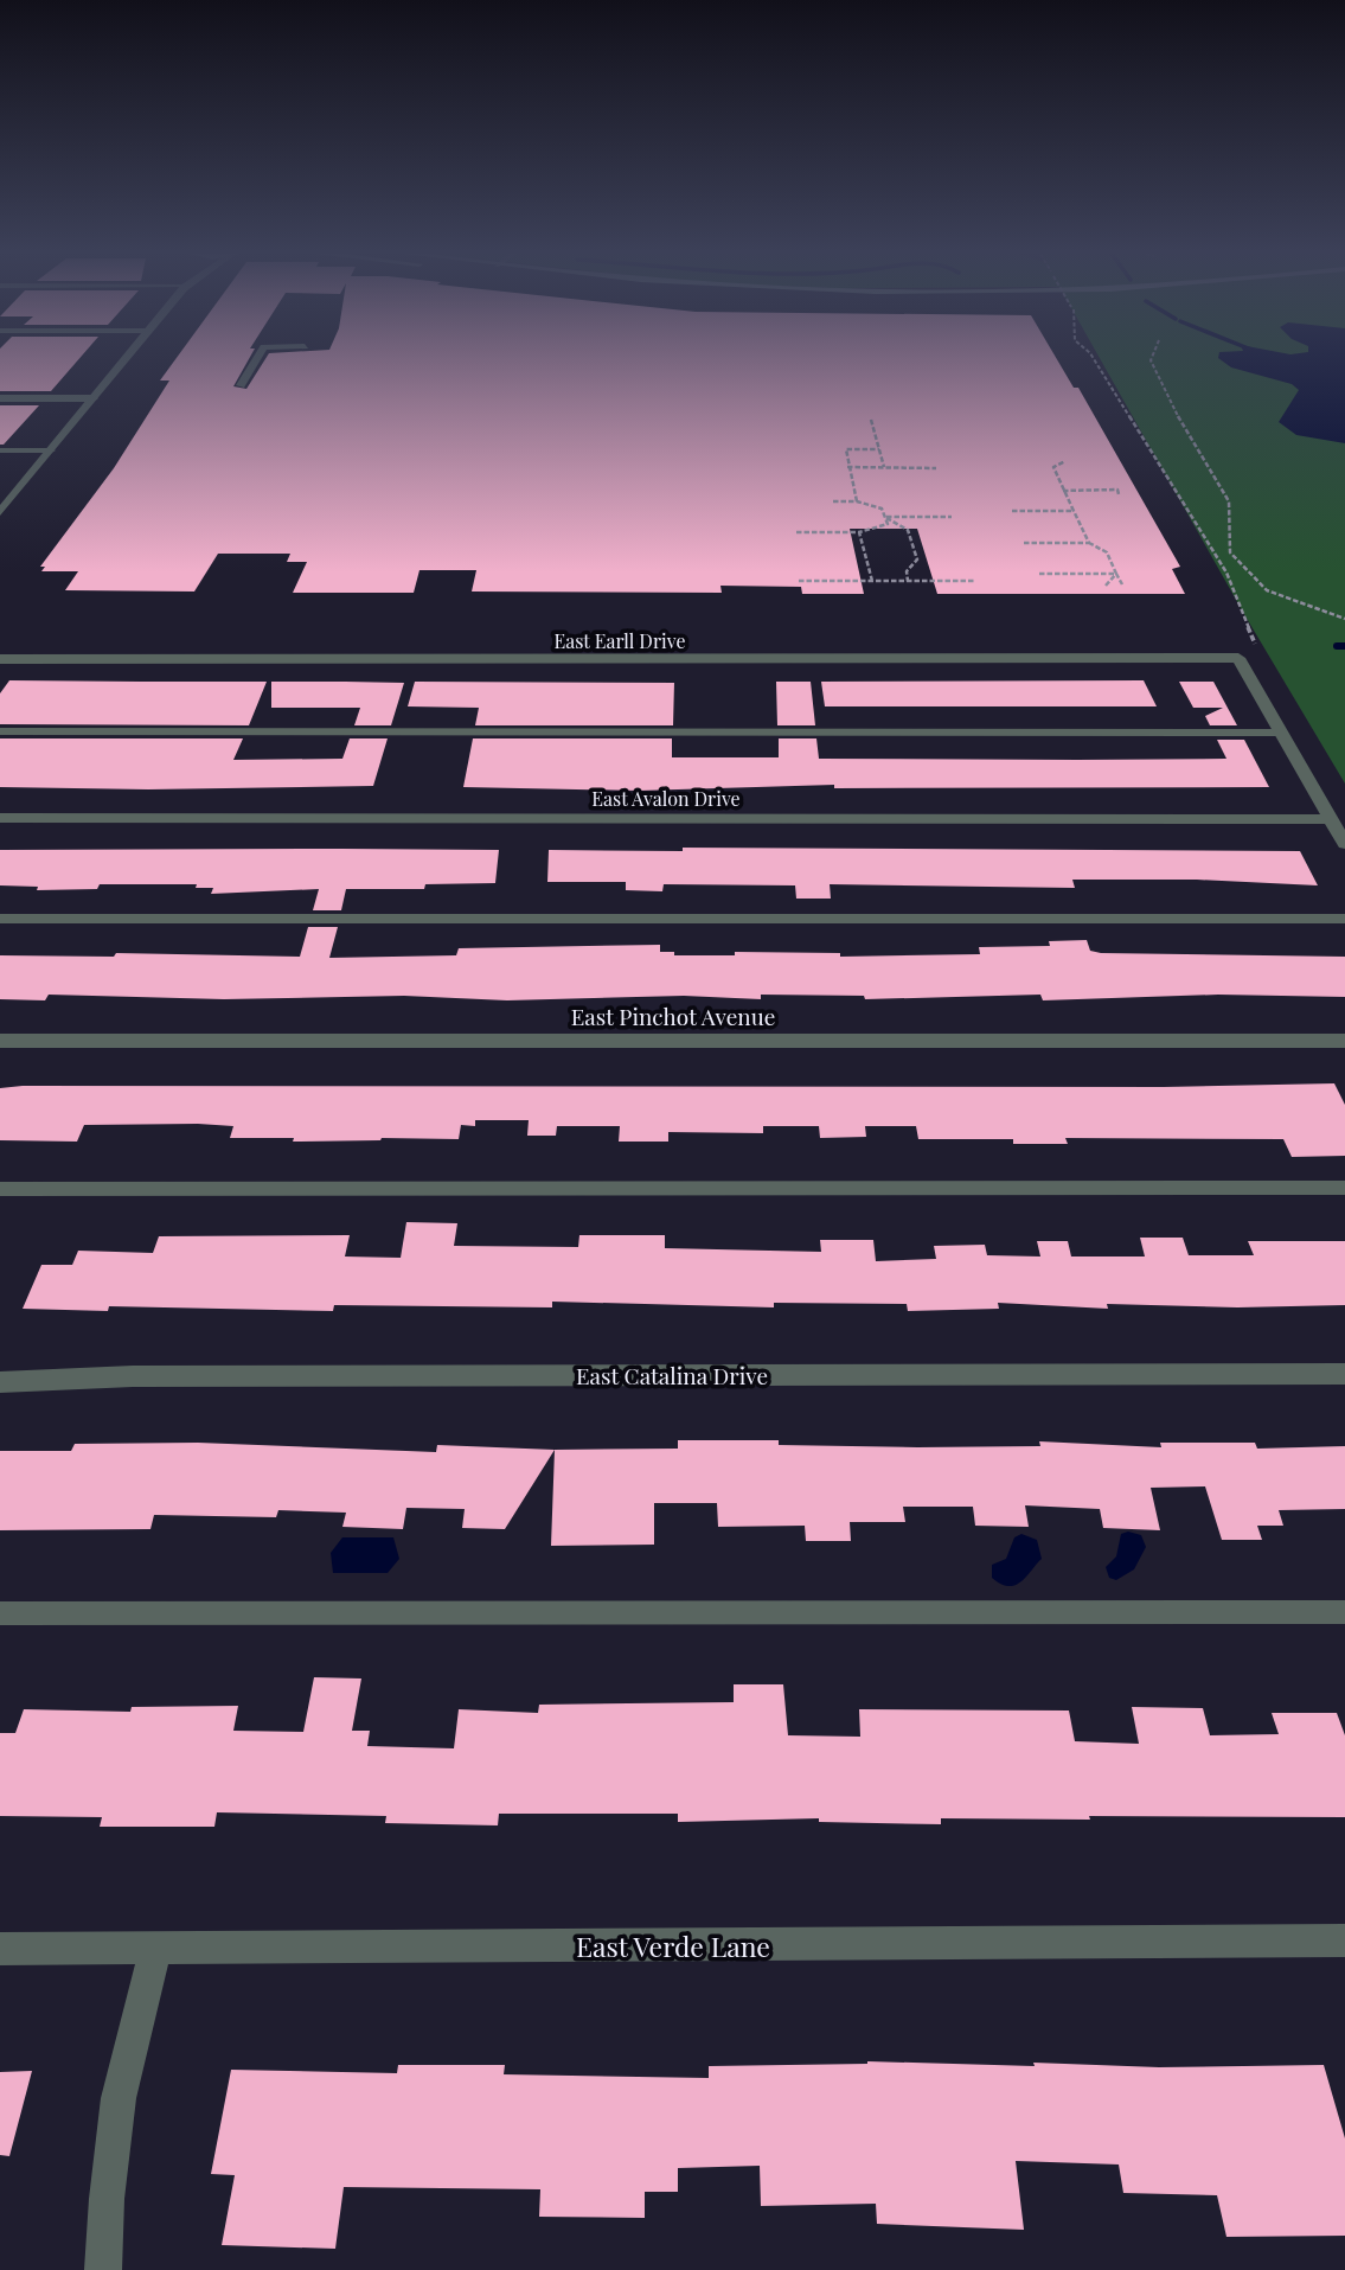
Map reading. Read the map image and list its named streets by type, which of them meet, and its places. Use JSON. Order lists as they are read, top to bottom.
{
  "streets": {
    "street": [
      "East Earll Drive",
      "East Avalon Drive",
      "East Pinchot Avenue",
      "East Catalina Drive",
      "East Verde Lane"
    ]
  }
}
